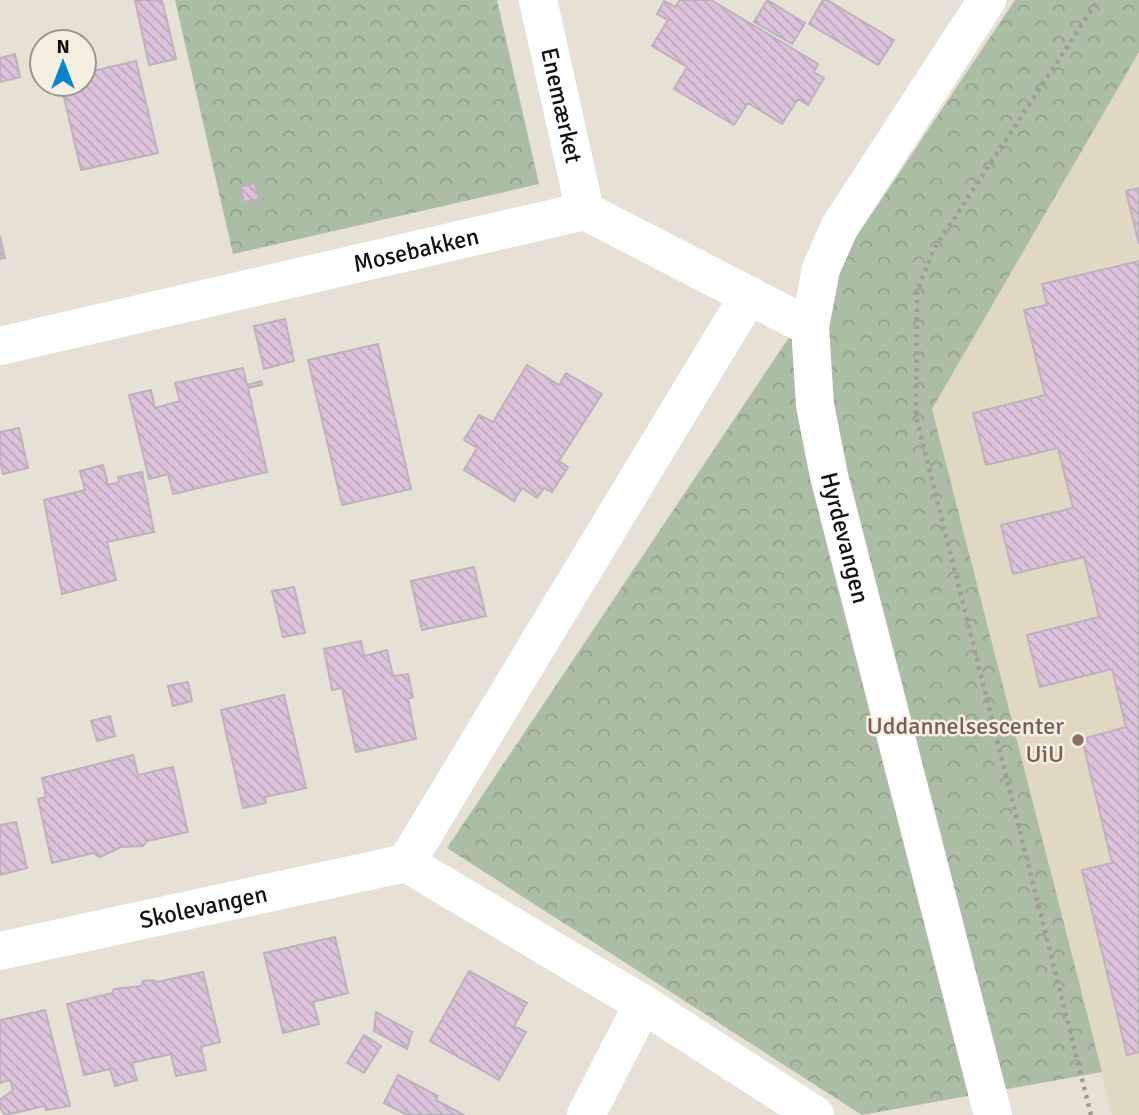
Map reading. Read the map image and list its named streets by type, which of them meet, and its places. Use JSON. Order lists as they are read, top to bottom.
{
  "streets": {
    "street": [
      "Enemærket",
      "Mosebakken",
      "Hyrdevangen",
      "Skolevangen"
    ]
  },
  "crossings": [
    ["Enemærket", "Mosebakken"]
  ],
  "places": ["Uddannelsescenter UiU"],
  "north": "top"
}
